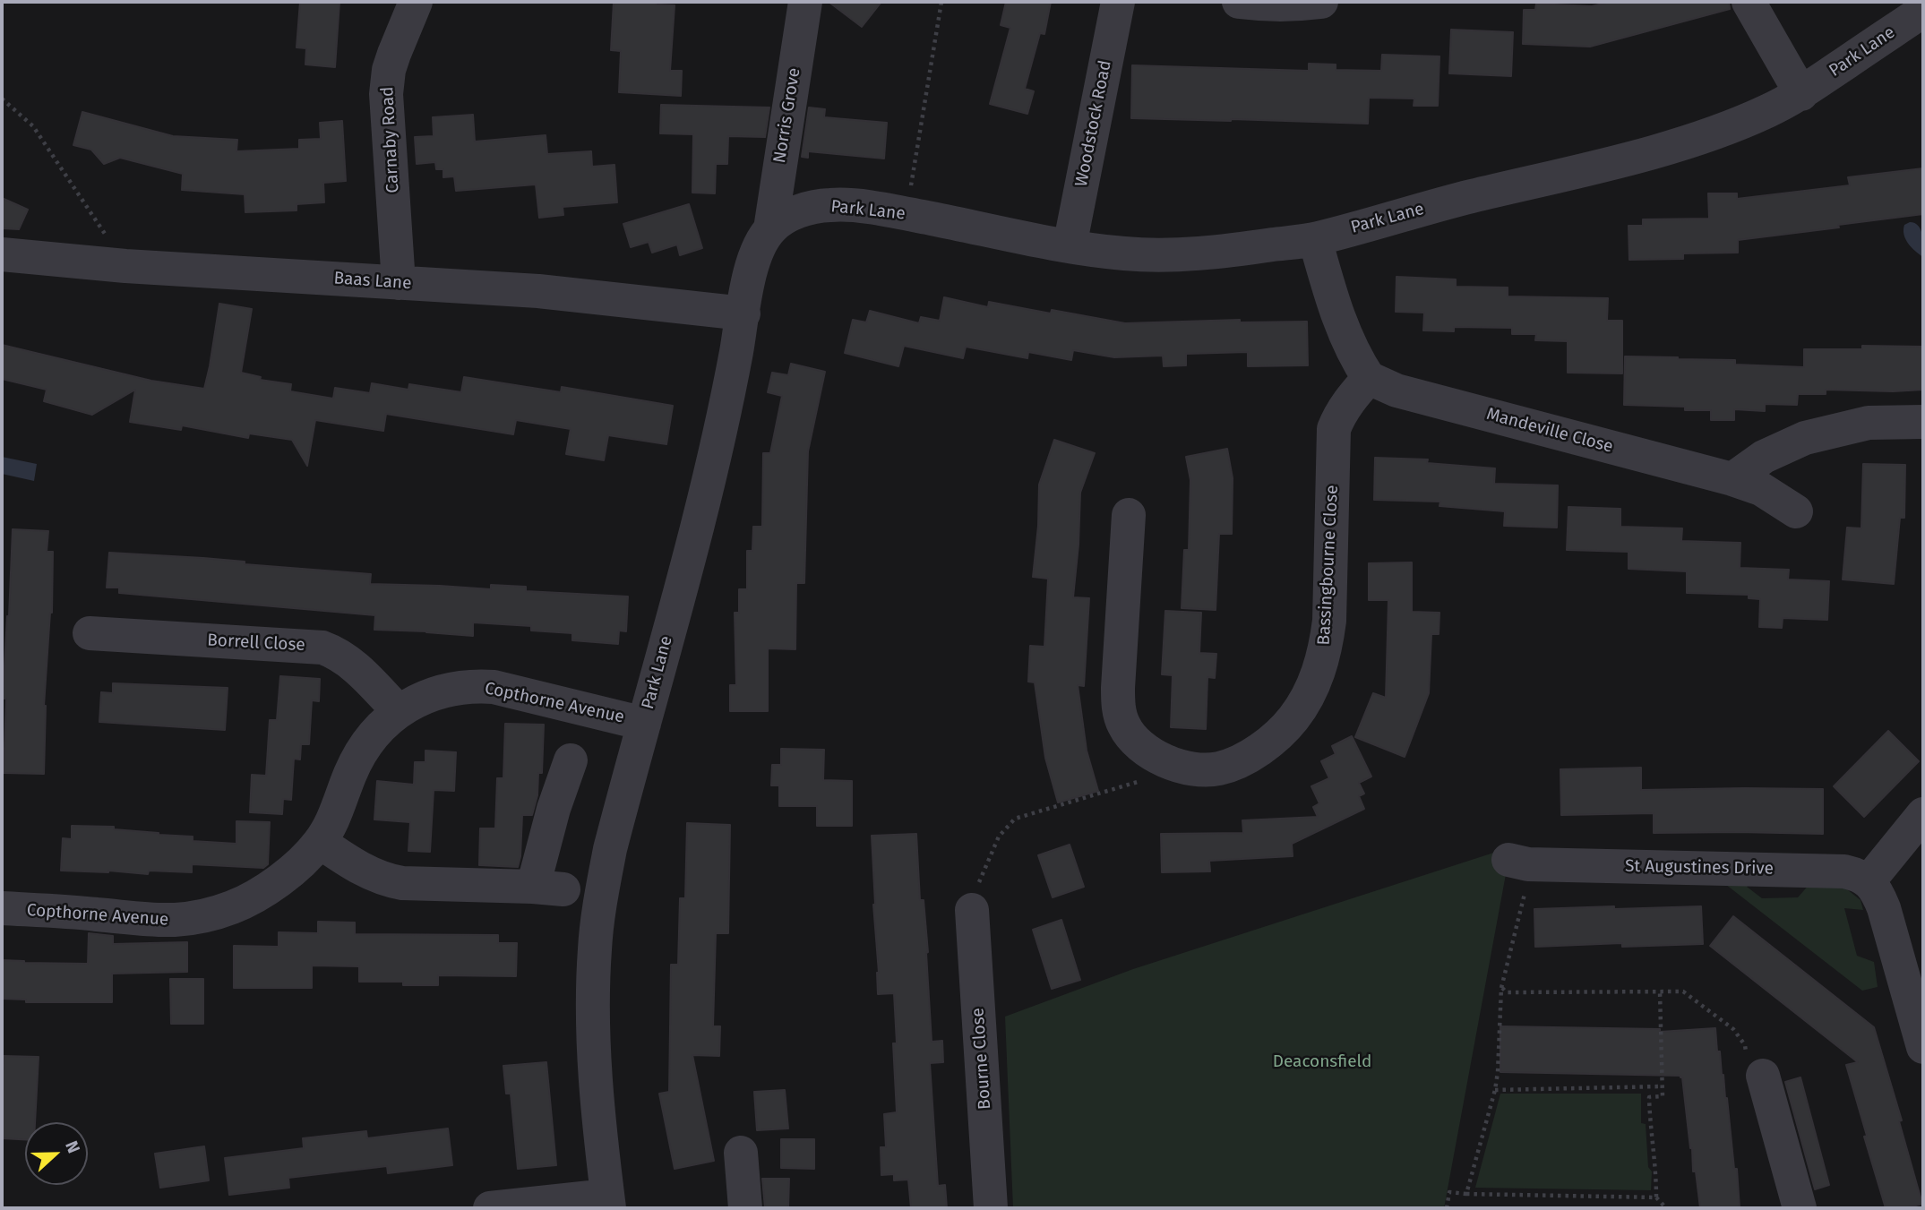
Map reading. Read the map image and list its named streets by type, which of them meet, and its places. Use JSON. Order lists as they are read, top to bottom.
{
  "streets": {
    "street": [
      "Park Lane",
      "Norris Grove",
      "Woodstock Road",
      "Carnaby Road",
      "Baas Lane",
      "Mandeville Close",
      "Bassingbourne Close",
      "Borrell Close",
      "Copthorne Avenue",
      "St Augustines Drive",
      "Bourne Close"
    ]
  },
  "crossings": [
    ["Park Lane", "Norris Grove"],
    ["Park Lane", "Woodstock Road"],
    ["Park Lane", "Baas Lane"],
    ["Park Lane", "Copthorne Avenue"],
    ["Carnaby Road", "Baas Lane"],
    ["Mandeville Close", "Bassingbourne Close"],
    ["Borrell Close", "Copthorne Avenue"]
  ],
  "parks": ["Deaconsfield"],
  "north": "right"
}
